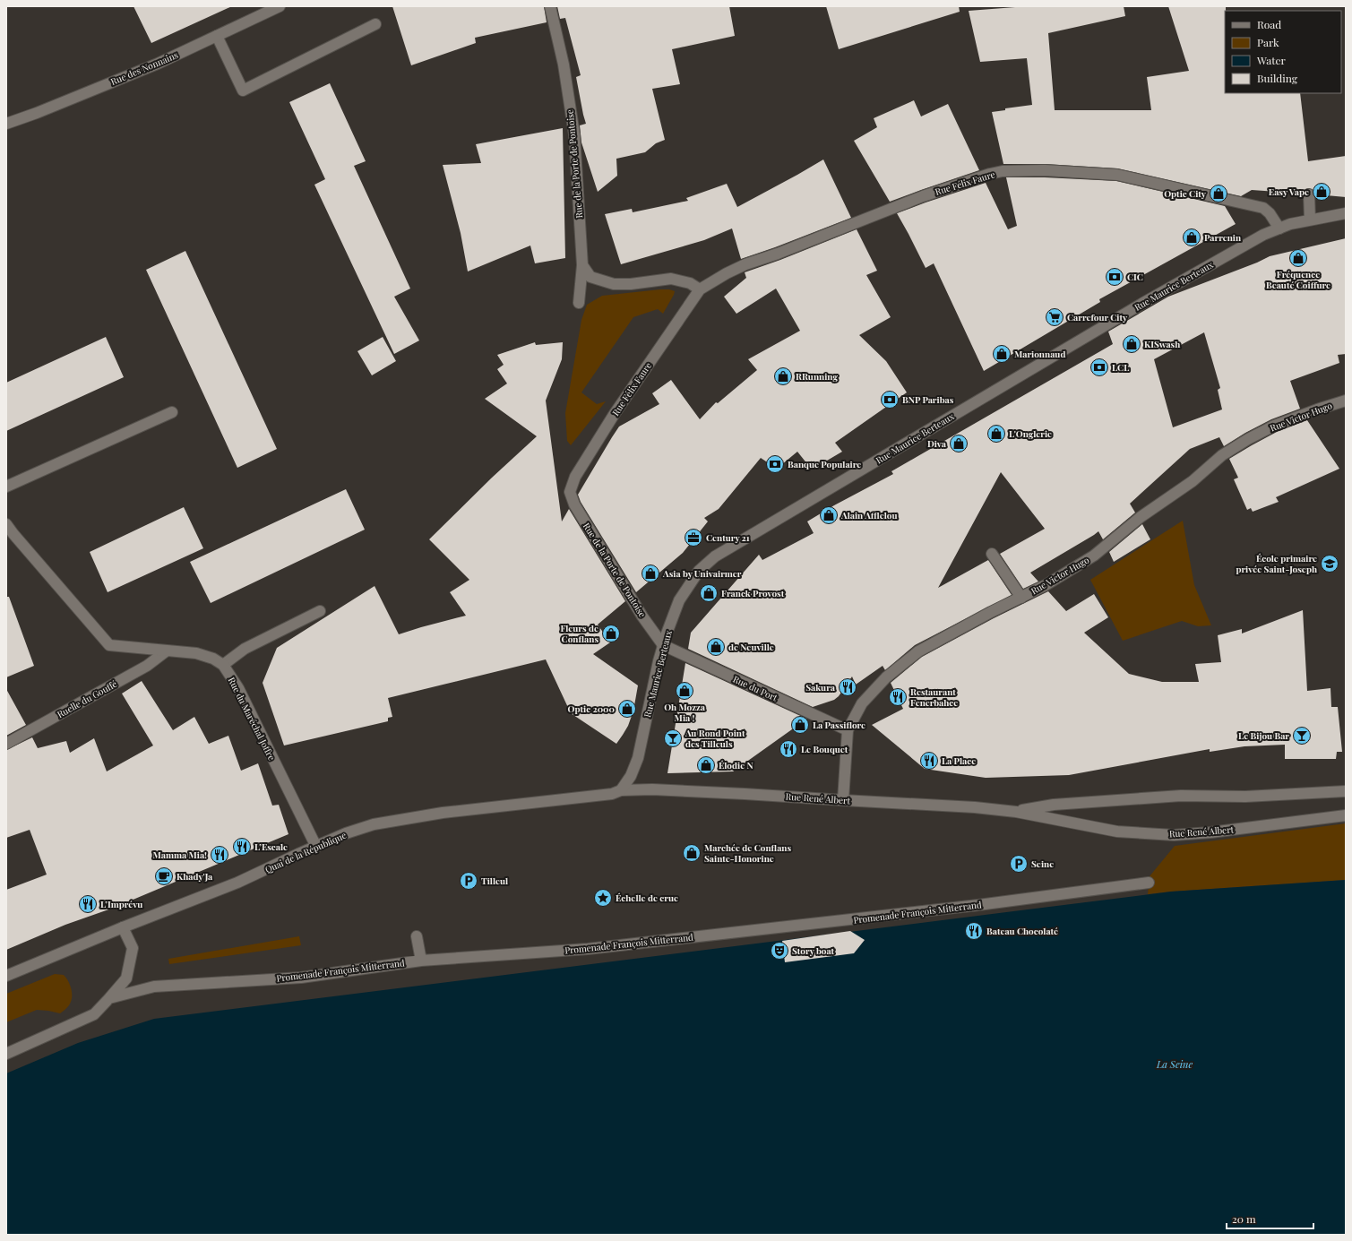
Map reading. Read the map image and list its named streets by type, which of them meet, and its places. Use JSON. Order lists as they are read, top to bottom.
{
  "streets": {
    "street": [
      "Rue des Nonnains",
      "Rue de la Porte de Pontoise",
      "Rue Félix Faure",
      "Rue Maurice Berteaux",
      "Rue Victor Hugo",
      "Rue du Port",
      "Ruelle du Gouffé",
      "Rue du Maréchal Joffre",
      "Rue René Albert",
      "Quai de la République",
      "Promenade François Mitterrand"
    ]
  },
  "crossings": [
    ["Rue de la Porte de Pontoise", "Rue Félix Faure"],
    ["Rue de la Porte de Pontoise", "Rue Maurice Berteaux"],
    ["Rue de la Porte de Pontoise", "Rue du Port"],
    ["Rue Félix Faure", "Rue Maurice Berteaux"],
    ["Rue Maurice Berteaux", "Rue du Port"],
    ["Rue Maurice Berteaux", "Rue René Albert"],
    ["Rue Maurice Berteaux", "Quai de la République"],
    ["Rue Victor Hugo", "Rue du Port"],
    ["Rue Victor Hugo", "Rue René Albert"],
    ["Ruelle du Gouffé", "Rue du Maréchal Joffre"],
    ["Rue du Maréchal Joffre", "Quai de la République"],
    ["Rue René Albert", "Quai de la République"]
  ],
  "water": ["La Seine"],
  "places": {
    "shop": [
      "Easy Vape",
      "Optic City",
      "Parrenin",
      "Fréquence Beauté Coiffure",
      "KISwash",
      "Marionnaud",
      "RRunning",
      "L'Onglerie",
      "Diva",
      "Alain Afflelou",
      "Asia by Univairmer",
      "Franck Provost",
      "Fleurs de Conflans",
      "de Neuville",
      "Oh Mozza Mia !",
      "Optic 2000",
      "La Passiflore",
      "Élodie N",
      "Marchée de Conflans Sainte-Honorine"
    ],
    "bank": [
      "CIC",
      "LCL",
      "BNP Paribas",
      "Banque Populaire"
    ],
    "supermarket": ["Carrefour City"],
    "office": ["Century 21"],
    "school or university": ["École primaire privée Saint-Joseph"],
    "restaurant": [
      "Sakura",
      "Restaurant Fenerbahce",
      "Le Bouquet",
      "La Place",
      "L’Escale",
      "Mamma Mia!",
      "L’Imprévu",
      "Bateau Chocolaté"
    ],
    "bar": ["Le Bijou Bar", "Au Rond Point des Tilleuls"],
    "parking": ["Seine", "Tilleul"],
    "cafe": ["Khady'Ja"],
    "place": ["Échelle de crue"],
    "theatre": ["Story boat"]
  },
  "legend": [
    "Road",
    "Park",
    "Water",
    "Building"
  ],
  "scale_bar": "20 m"
}
